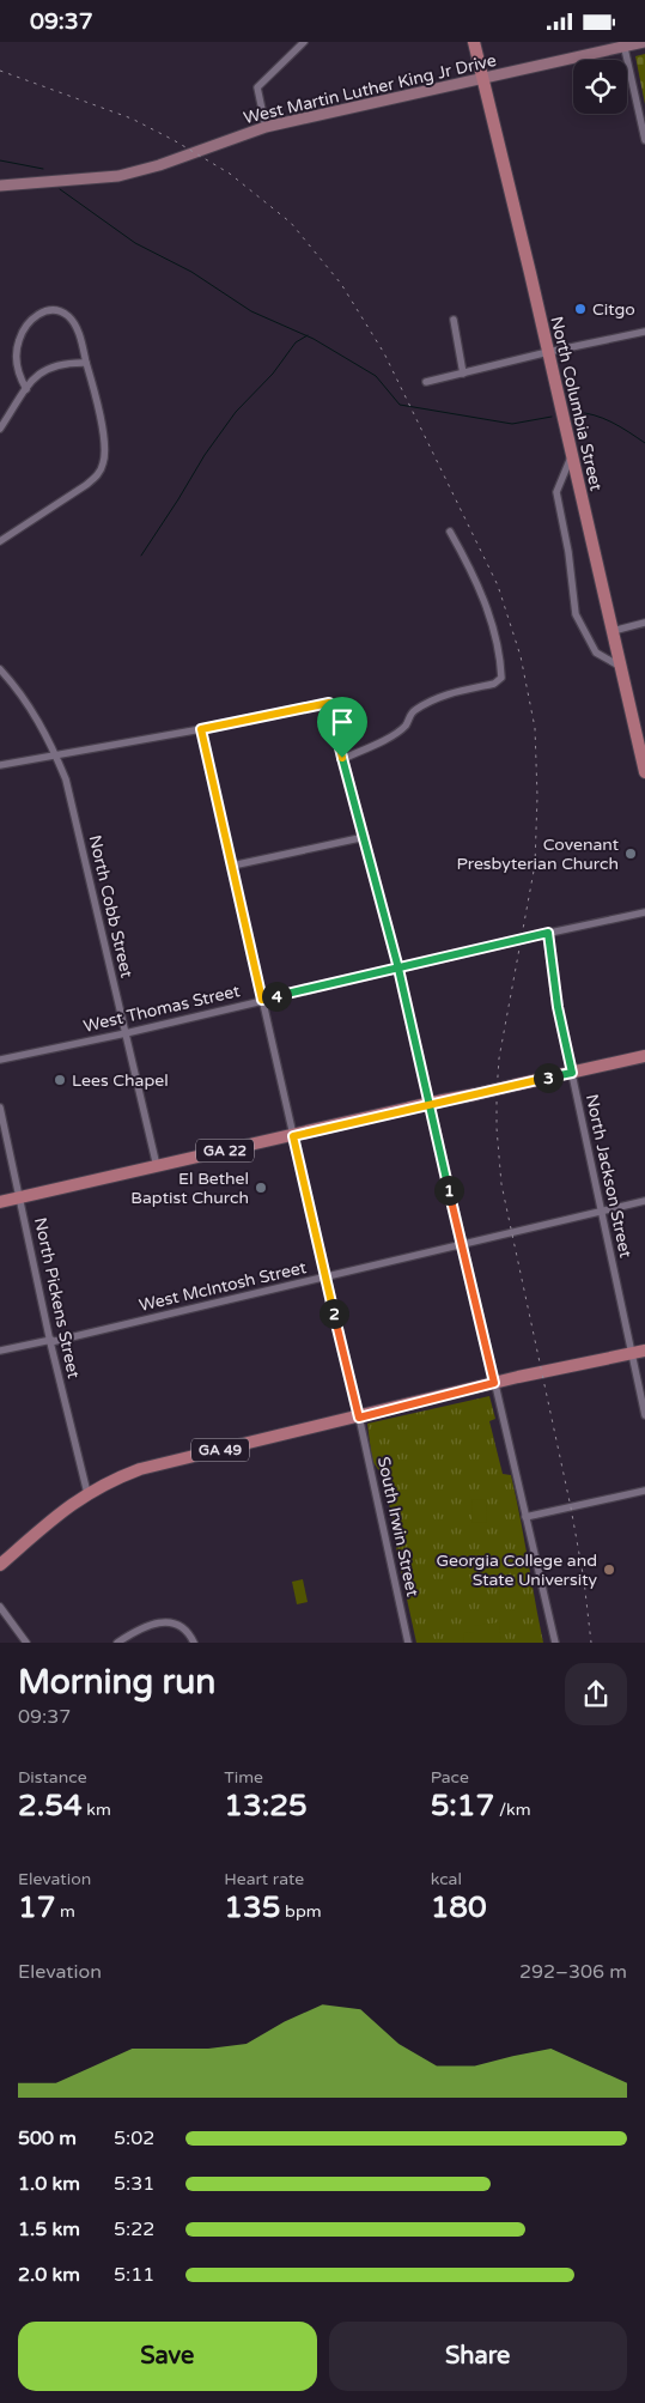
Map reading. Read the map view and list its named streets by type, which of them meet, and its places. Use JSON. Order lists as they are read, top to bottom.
{
  "streets": {
    "main road": [
      "West Martin Luther King Jr Drive",
      "North Columbia Street",
      "GA 22",
      "GA 49"
    ],
    "street": [
      "North Cobb Street",
      "West Thomas Street",
      "North Jackson Street",
      "West McIntosh Street",
      "North Pickens Street",
      "South Irwin Street"
    ]
  },
  "crossings": [
    ["West Martin Luther King Jr Drive", "North Columbia Street"],
    ["North Cobb Street", "West Thomas Street"],
    ["North Cobb Street", "GA 22"],
    ["West Thomas Street", "North Jackson Street"],
    ["West Thomas Street", "South Irwin Street"],
    ["GA 22", "North Jackson Street"],
    ["GA 22", "North Pickens Street"],
    ["GA 22", "South Irwin Street"],
    ["North Jackson Street", "West McIntosh Street"],
    ["North Jackson Street", "GA 49"],
    ["West McIntosh Street", "North Pickens Street"],
    ["West McIntosh Street", "South Irwin Street"],
    ["North Pickens Street", "GA 49"],
    ["GA 49", "South Irwin Street"]
  ],
  "places": [
    "Citgo",
    "Covenant Presbyterian Church",
    "Lees Chapel",
    "El Bethel Baptist Church",
    "Georgia College and State University"
  ],
  "page": {
    "status": "09:37",
    "pins": [
      "4",
      "3",
      "1",
      "2"
    ],
    "heading": ["Morning run", "09:37"],
    "stats": [
      ["Distance", "2.54 km"],
      ["Time", "13:25"],
      ["Pace", "5:17 /km"],
      ["Elevation", "17 m"],
      ["Heart rate", "135 bpm"],
      ["kcal", "180"]
    ],
    "chart": ["Elevation", "292–306 m"],
    "list": [
      {
        "name": "500 m",
        "note": "5:02"
      },
      {
        "name": "1.0 km",
        "note": "5:31"
      },
      {
        "name": "1.5 km",
        "note": "5:22"
      },
      {
        "name": "2.0 km",
        "note": "5:11"
      }
    ],
    "buttons": ["Save", "Share"]
  }
}
